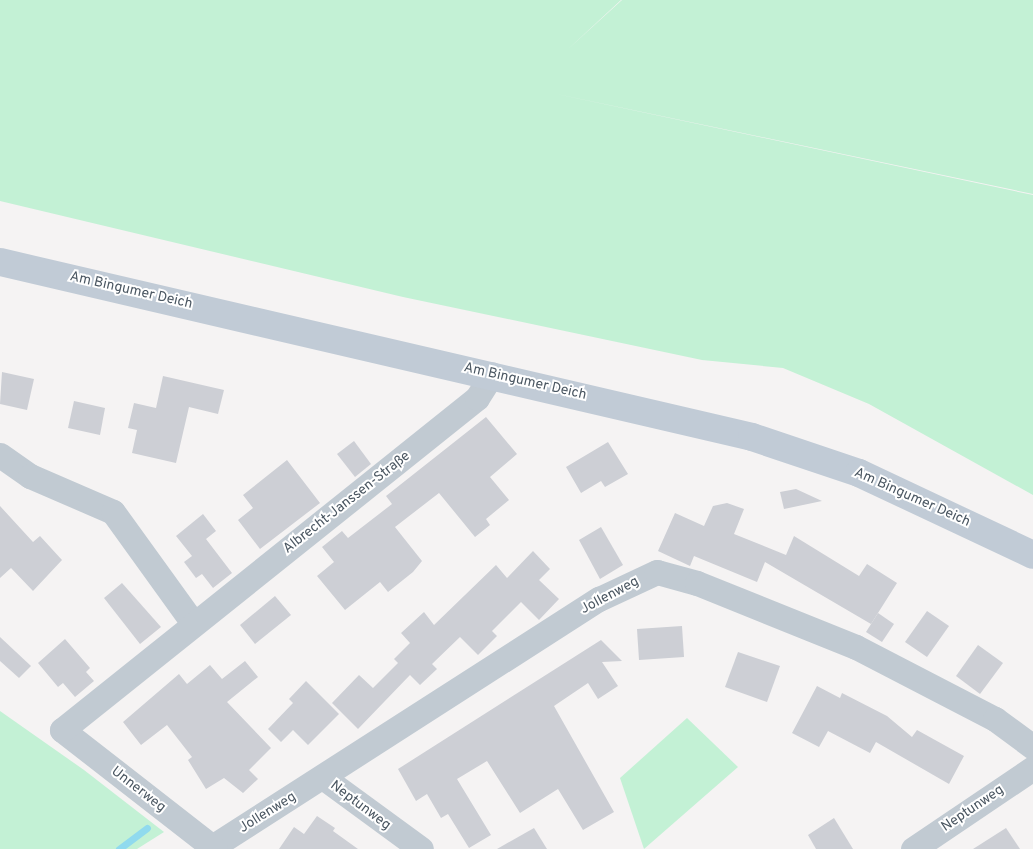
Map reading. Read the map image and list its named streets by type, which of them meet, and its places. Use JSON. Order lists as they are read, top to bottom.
{
  "streets": {
    "main road": ["Am Bingumer Deich"],
    "street": [
      "Albrecht-Janssen-Straße",
      "Jollenweg",
      "Unnerweg",
      "Neptunweg"
    ]
  },
  "crossings": [
    ["Am Bingumer Deich", "Albrecht-Janssen-Straße"],
    ["Albrecht-Janssen-Straße", "Unnerweg"],
    ["Jollenweg", "Unnerweg"],
    ["Jollenweg", "Neptunweg"]
  ]
}
